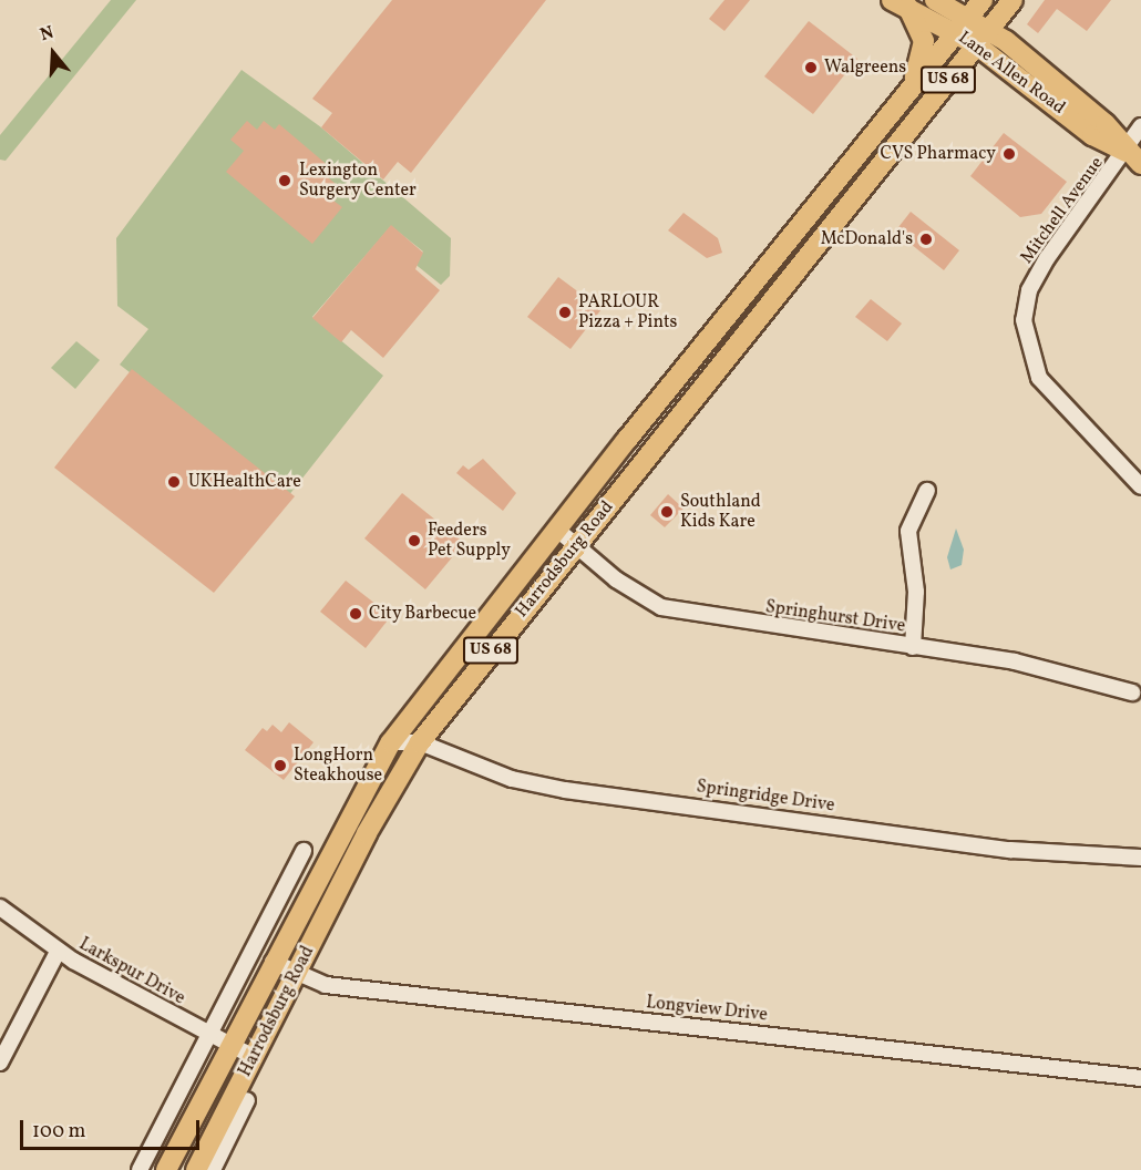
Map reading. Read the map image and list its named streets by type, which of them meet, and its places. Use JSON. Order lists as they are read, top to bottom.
{
  "streets": {
    "main road": ["Lane Allen Road", "US 68", "Harrodsburg Road"],
    "street": [
      "Mitchell Avenue",
      "Springhurst Drive",
      "Springridge Drive",
      "Larkspur Drive",
      "Longview Drive"
    ]
  },
  "crossings": [
    ["Lane Allen Road", "Mitchell Avenue"],
    ["Lane Allen Road", "Harrodsburg Road"],
    ["Harrodsburg Road", "Springhurst Drive"],
    ["Harrodsburg Road", "Springridge Drive"],
    ["Harrodsburg Road", "Larkspur Drive"],
    ["Harrodsburg Road", "Longview Drive"]
  ],
  "places": [
    "Walgreens",
    "CVS Pharmacy",
    "Lexington Surgery Center",
    "McDonald's",
    "PARLOUR Pizza + Pints",
    "UKHealthCare",
    "Southland Kids Kare",
    "Feeders Pet Supply",
    "City Barbecue",
    "LongHorn Steakhouse"
  ],
  "scale_bar": "100 m",
  "north": "top"
}
